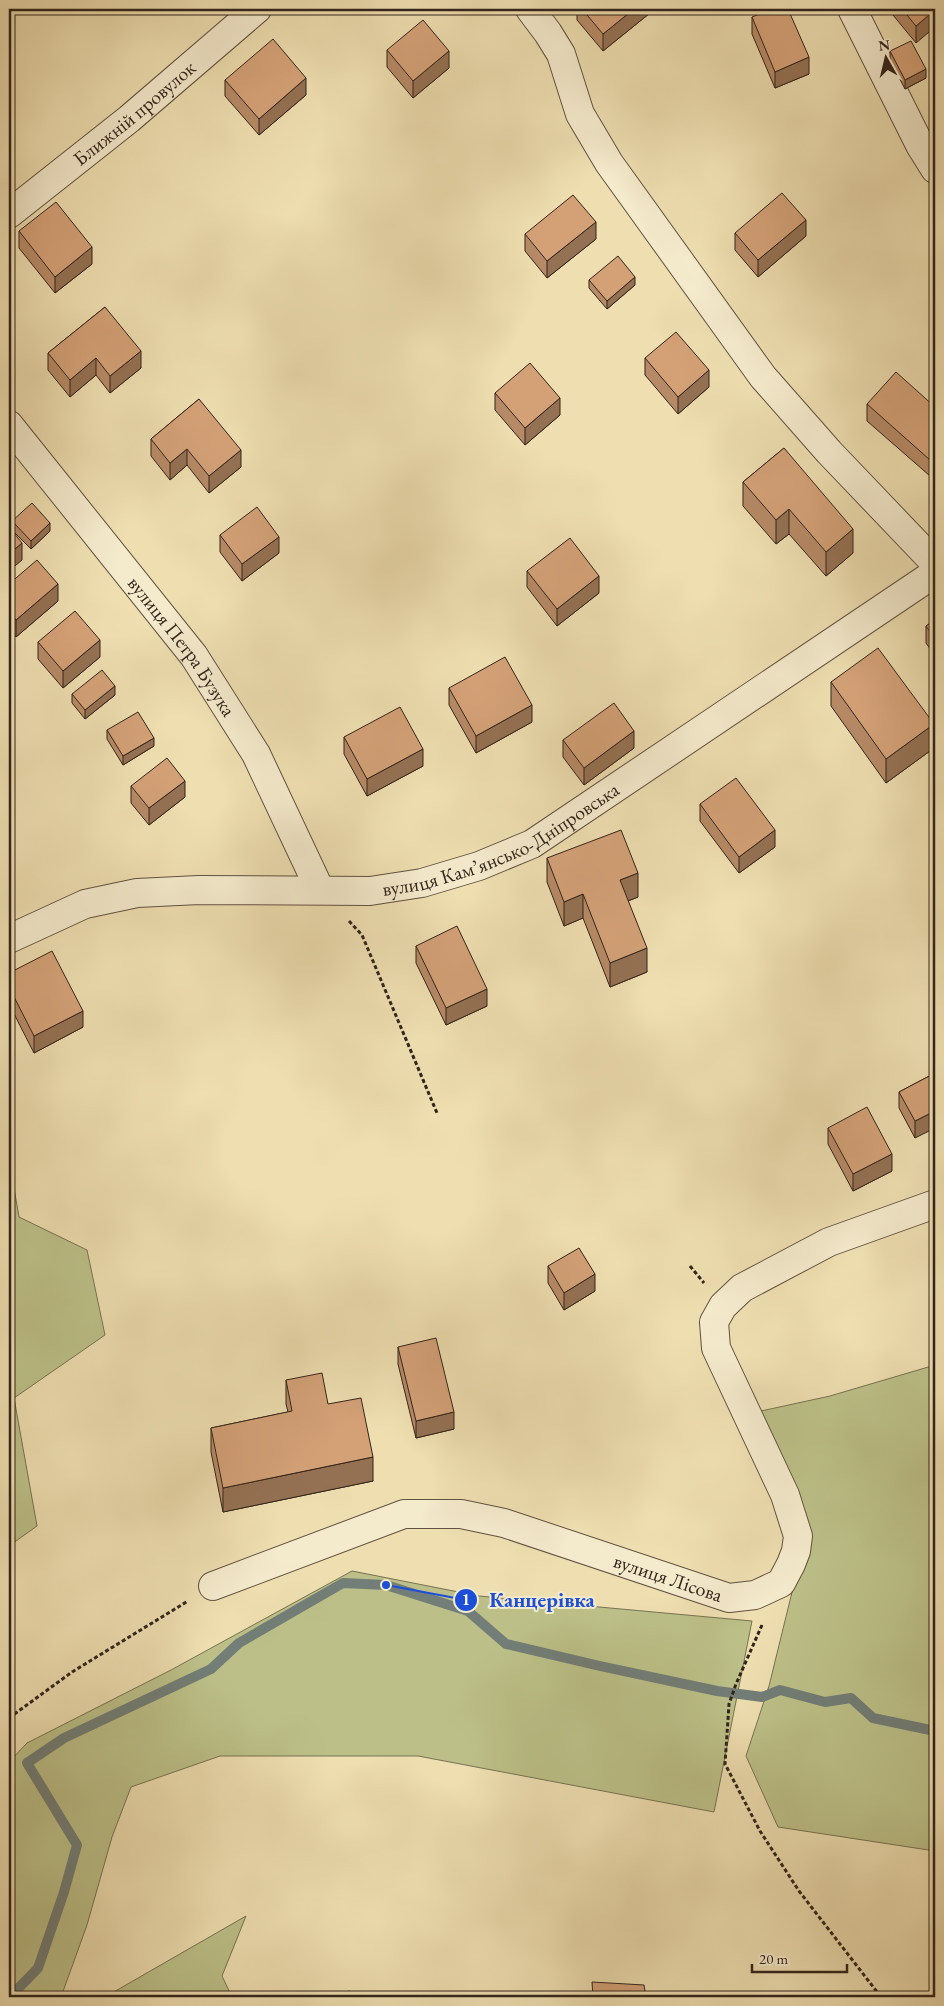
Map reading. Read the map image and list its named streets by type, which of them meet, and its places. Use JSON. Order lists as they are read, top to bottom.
{
  "streets": {
    "street": [
      "Ближній провулок",
      "вулиця Петра Бузука",
      "вулиця Кам’янсько-Дніпровська",
      "вулиця Лісова"
    ]
  },
  "crossings": [
    ["вулиця Петра Бузука", "вулиця Кам’янсько-Дніпровська"]
  ],
  "places": ["Канцерівка"],
  "scale_bar": "20 m",
  "north": "top"
}
